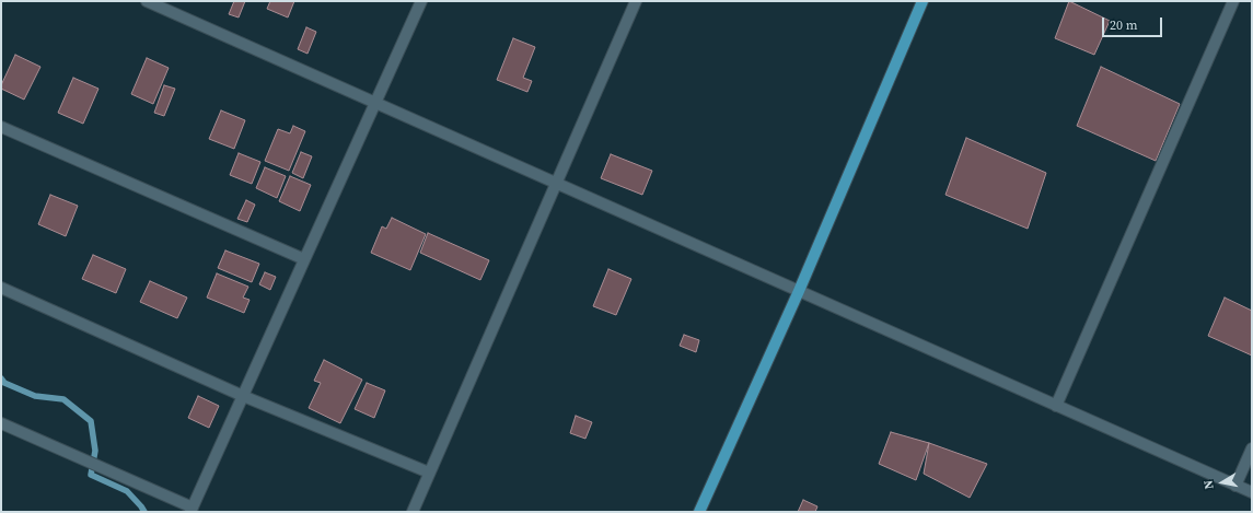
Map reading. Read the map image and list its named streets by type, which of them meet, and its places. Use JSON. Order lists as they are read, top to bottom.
{
  "scale_bar": "20 m",
  "north": "left"
}
